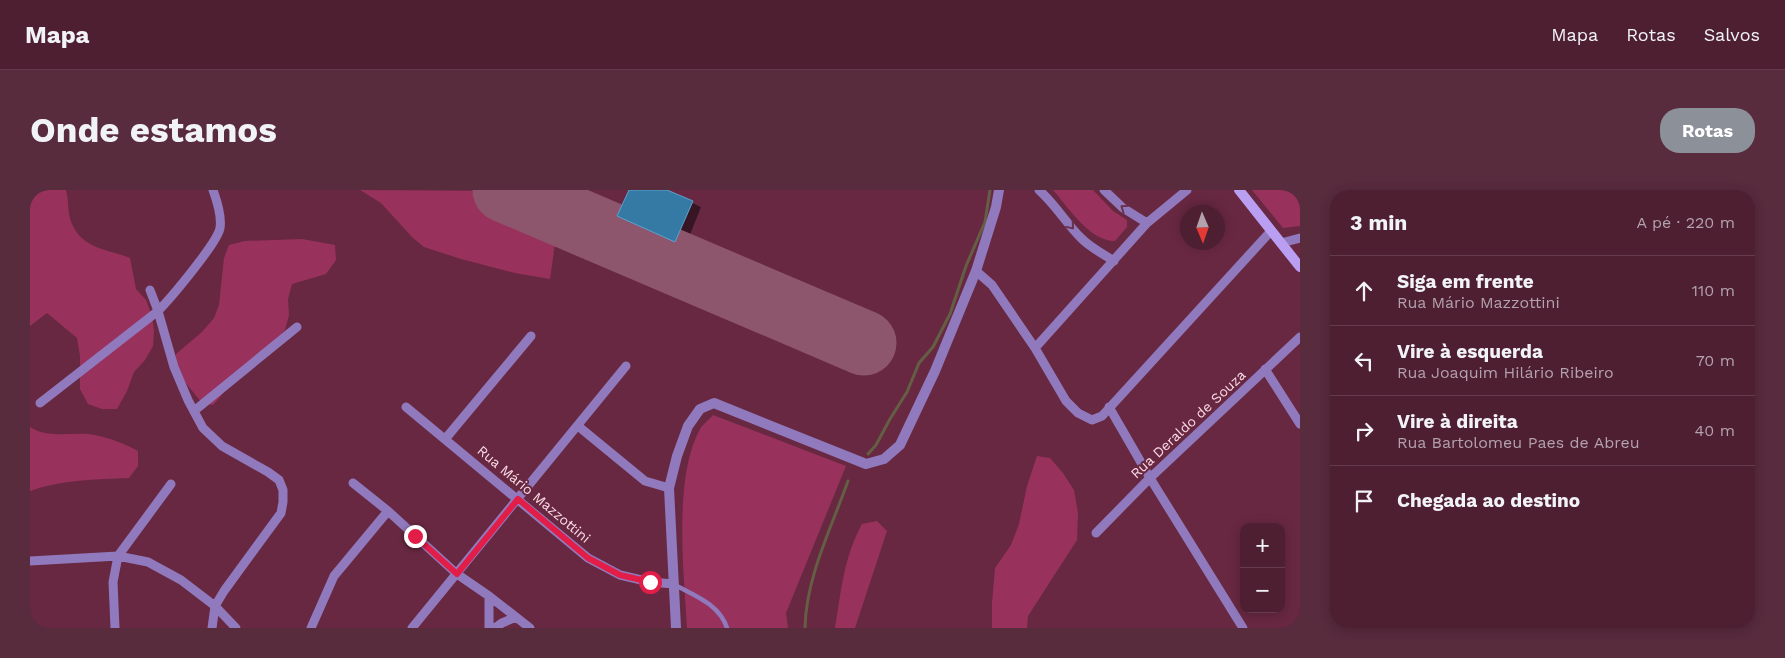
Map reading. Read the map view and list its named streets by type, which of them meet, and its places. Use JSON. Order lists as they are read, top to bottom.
{
  "streets": {
    "street": ["Rua Deraldo de Souza", "Rua Mário Mazzottini"]
  },
  "north": "bottom",
  "page": {
    "header": "Mapa",
    "nav": ["Mapa", "Rotas", "Salvos"],
    "buttons": "Rotas",
    "title": "Onde estamos",
    "heading": ["3 min", "A pé · 220 m"],
    "list": [
      ["Siga em frente", "Rua Mário Mazzottini", "110 m"],
      ["Vire à esquerda", "Rua Joaquim Hilário Ribeiro", "70 m"],
      ["Vire à direita", "Rua Bartolomeu Paes de Abreu", "40 m"],
      "Chegada ao destino"
    ],
    "map_buttons": ["+", "−"]
  }
}
